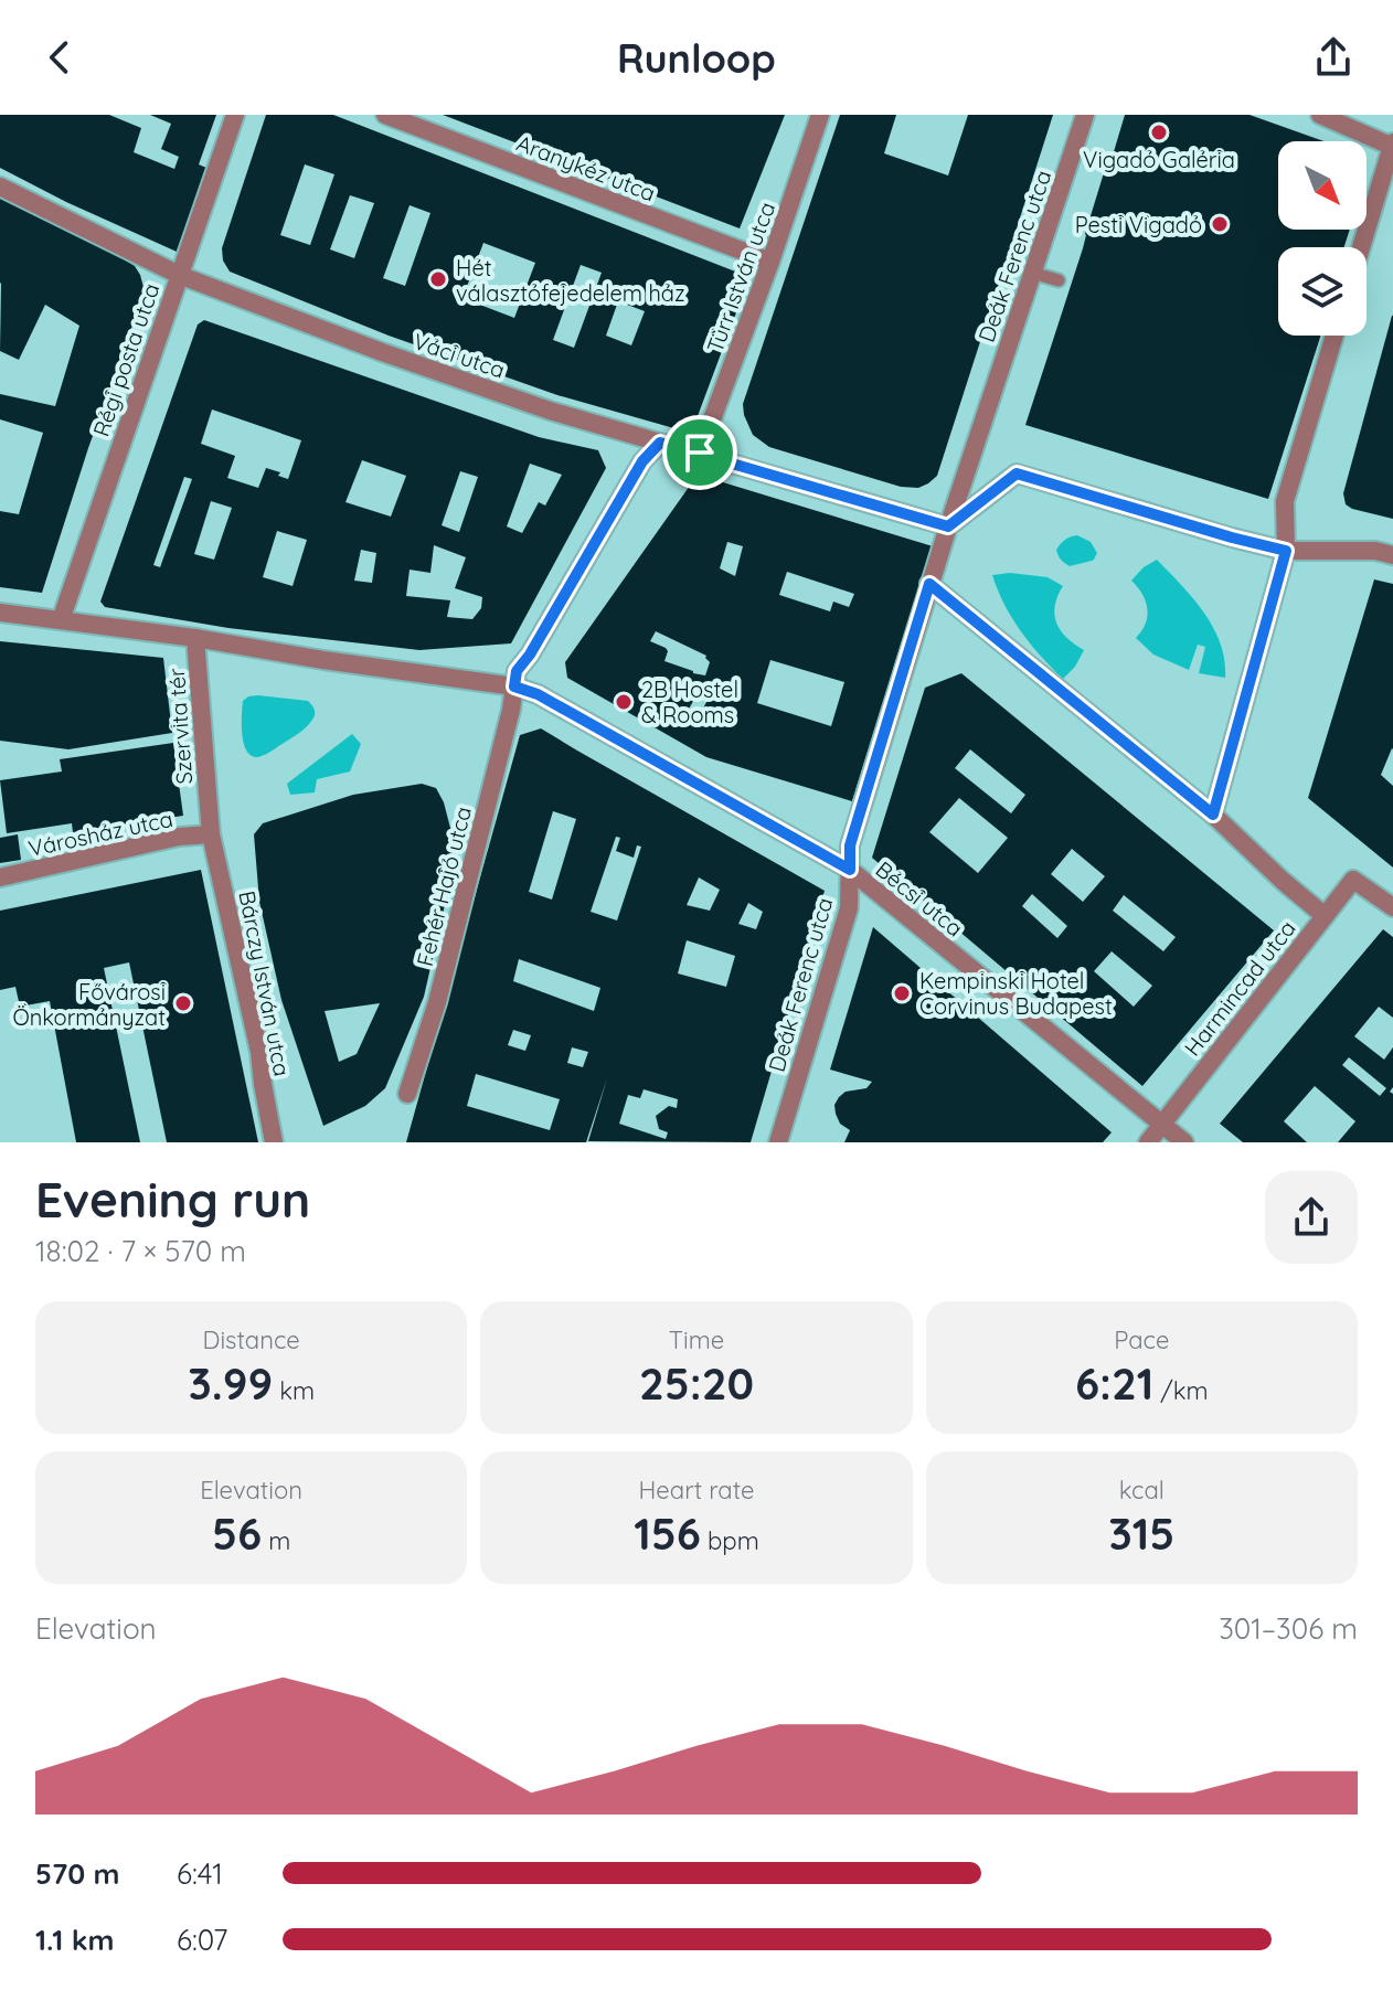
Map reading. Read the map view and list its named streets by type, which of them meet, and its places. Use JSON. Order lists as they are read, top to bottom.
{
  "streets": {
    "street": [
      "Aranykéz utca",
      "Deák Ferenc utca",
      "Türr István utca",
      "Váci utca",
      "Régi posta utca",
      "Szervita tér",
      "Városház utca",
      "Fehér Hajó utca",
      "Bécsi utca",
      "Bárczy István utca",
      "Harmincad utca"
    ]
  },
  "crossings": [
    ["Aranykéz utca", "Türr István utca"],
    ["Deák Ferenc utca", "Váci utca"],
    ["Deák Ferenc utca", "Bécsi utca"],
    ["Türr István utca", "Váci utca"],
    ["Váci utca", "Régi posta utca"],
    ["Váci utca", "Fehér Hajó utca"],
    ["Szervita tér", "Városház utca"],
    ["Szervita tér", "Bécsi utca"],
    ["Szervita tér", "Bárczy István utca"],
    ["Városház utca", "Bárczy István utca"],
    ["Fehér Hajó utca", "Bécsi utca"],
    ["Bécsi utca", "Harmincad utca"]
  ],
  "places": [
    "Vigadó Galéria",
    "Pesti Vigadó",
    "Hét választófejedelem ház",
    "2B Hostel & Rooms",
    "Kempinski Hotel Corvinus Budapest",
    "Fővárosi Önkormányzat"
  ],
  "north": "bottom right",
  "page": {
    "header": "Runloop",
    "heading": ["Evening run", "18:02 · 7 × 570 m"],
    "stats": [
      ["Distance", "3.99 km"],
      ["Time", "25:20"],
      ["Pace", "6:21 /km"],
      ["Elevation", "56 m"],
      ["Heart rate", "156 bpm"],
      ["kcal", "315"]
    ],
    "chart": ["Elevation", "301–306 m"],
    "list": [
      {
        "name": "570 m",
        "note": "6:41"
      },
      {
        "name": "1.1 km",
        "note": "6:07"
      }
    ]
  }
}
